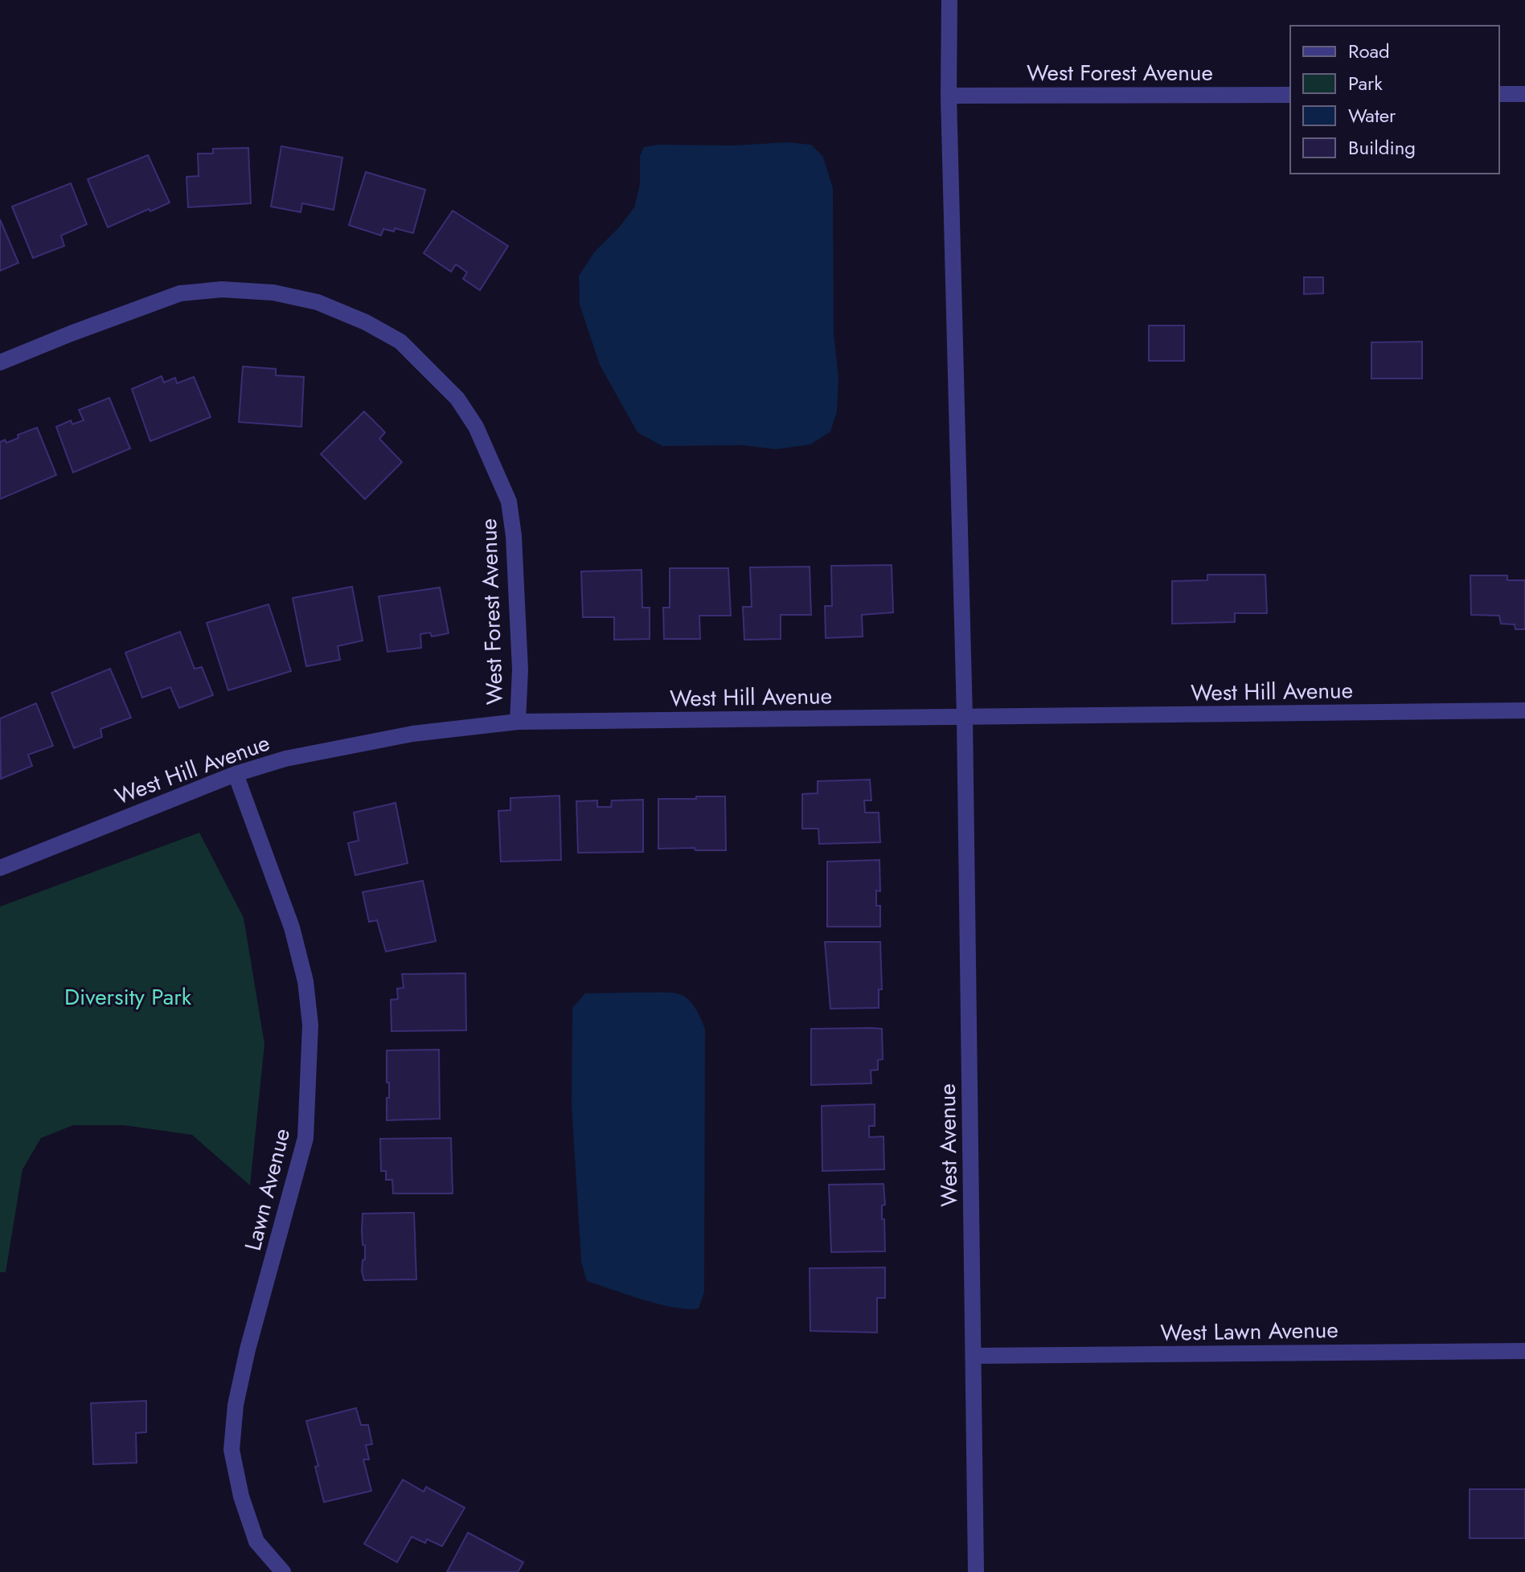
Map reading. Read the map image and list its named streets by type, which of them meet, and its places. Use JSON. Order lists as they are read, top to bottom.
{
  "streets": {
    "street": [
      "West Forest Avenue",
      "West Hill Avenue",
      "West Avenue",
      "Lawn Avenue",
      "West Lawn Avenue"
    ]
  },
  "crossings": [
    ["West Forest Avenue", "West Hill Avenue"],
    ["West Forest Avenue", "West Avenue"],
    ["West Hill Avenue", "West Avenue"],
    ["West Hill Avenue", "Lawn Avenue"],
    ["West Avenue", "West Lawn Avenue"]
  ],
  "parks": ["Diversity Park"],
  "legend": [
    "Road",
    "Park",
    "Water",
    "Building"
  ]
}
